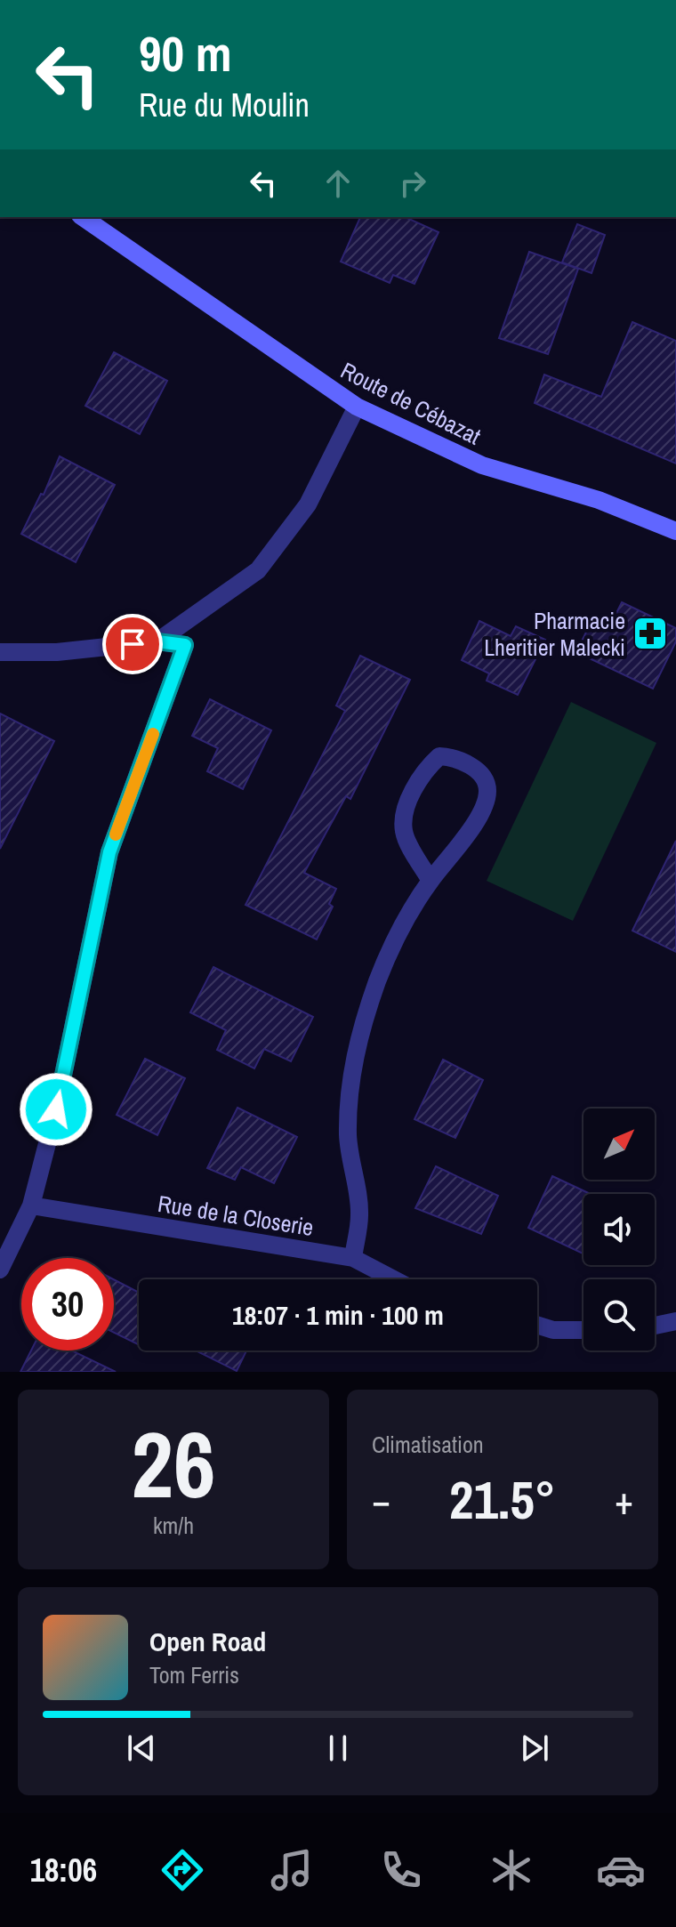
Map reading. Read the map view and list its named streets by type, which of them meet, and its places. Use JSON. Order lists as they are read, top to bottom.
{
  "streets": {
    "street": ["Route de Cébazat", "Rue de la Closerie"]
  },
  "places": {
    "pharmacy": ["Pharmacie Lheritier Malecki"]
  },
  "north": "top right",
  "page": {
    "turn": ["90 m", "Rue du Moulin"],
    "limit": "30",
    "trip": "18:07 · 1 min · 100 m",
    "tile": [
      ["26", "km/h"],
      "Climatisation"
    ],
    "heat": ["−", "21.5°", "+"],
    "song": ["Open Road", "Tom Ferris"],
    "tabs": "18:06"
  }
}
